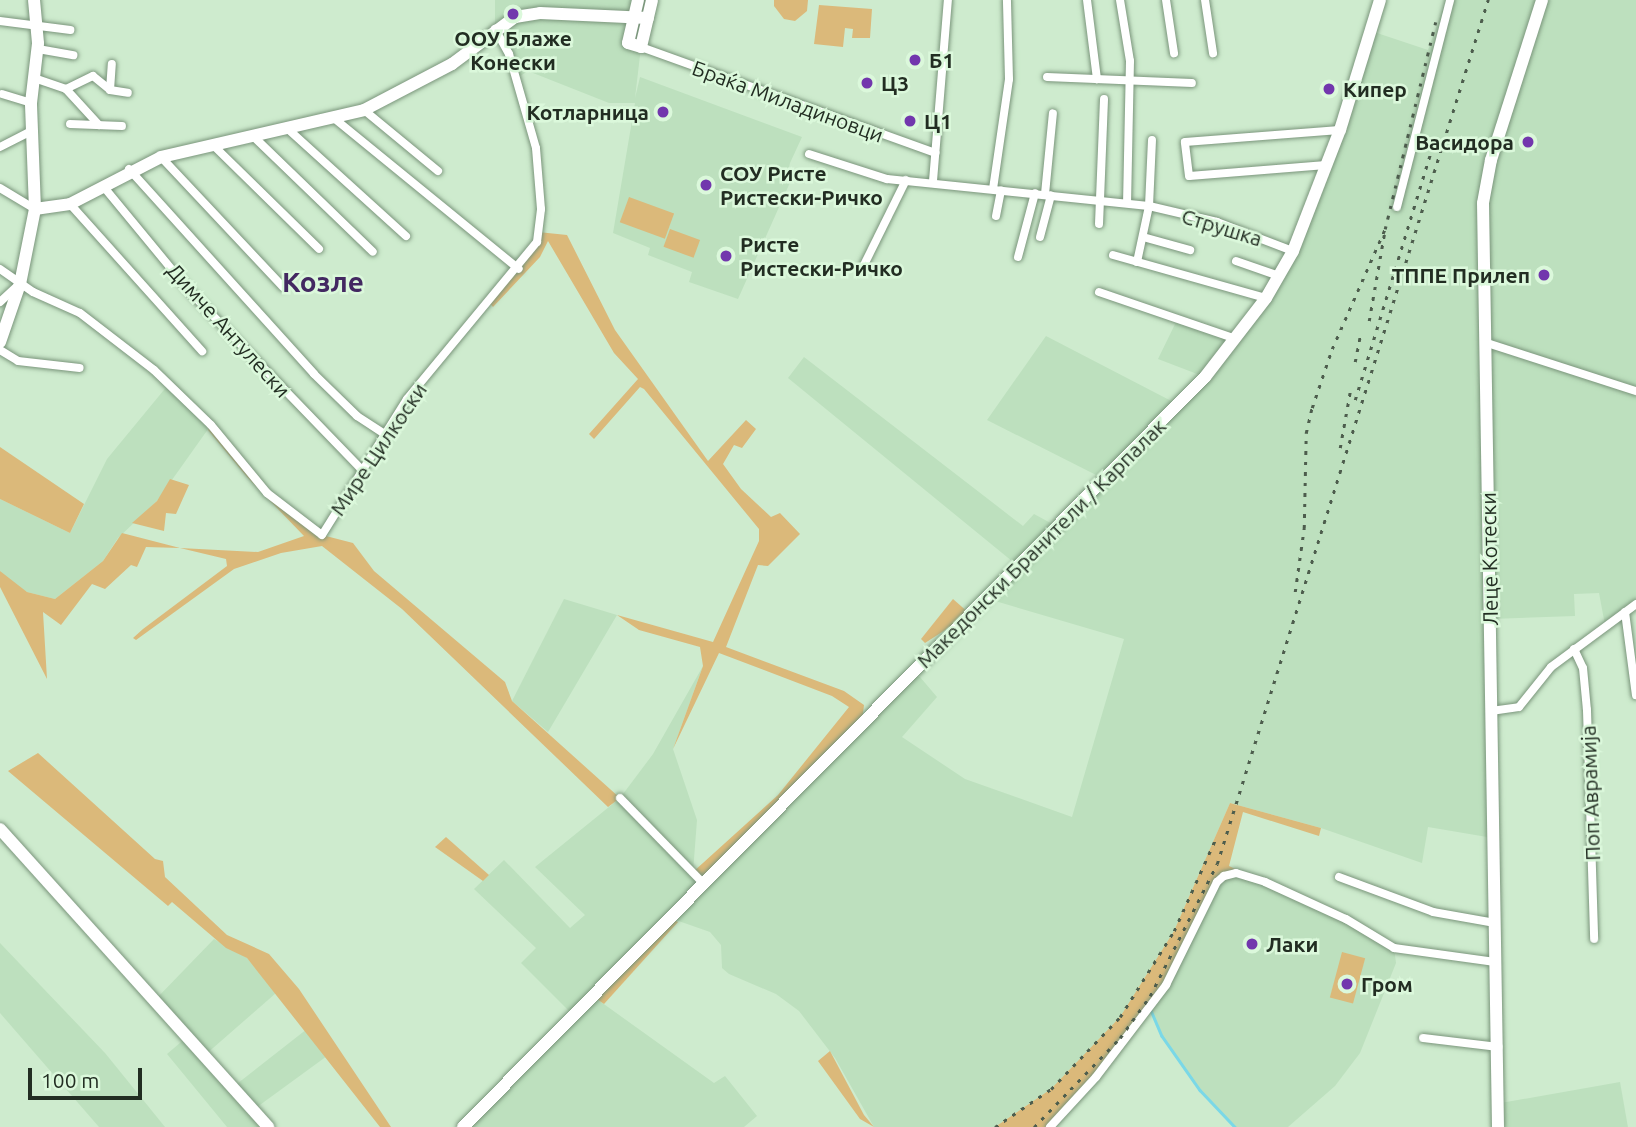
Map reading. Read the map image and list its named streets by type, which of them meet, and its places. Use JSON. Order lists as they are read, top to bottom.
{
  "streets": {
    "main road": ["Македонски Бранители / Карпалак", "Леце Котески"],
    "street": [
      "Браќа Миладиновци",
      "Струшка",
      "Димче Антулески",
      "Мире Цилкоски",
      "Поп Аврамија"
    ]
  },
  "crossings": [
    ["Струшка", "Македонски Бранители / Карпалак"],
    ["Димче Антулески", "Мире Цилкоски"]
  ],
  "districts": ["Козле"],
  "places": [
    "ООУ Блаже Конески",
    "Б1",
    "Ц3",
    "Кипер",
    "Котларница",
    "Ц1",
    "Васидора",
    "СОУ Ристе Ристески-Ричко",
    "Ристе Ристески-Ричко",
    "ТППЕ Прилеп",
    "Лаки",
    "Гром"
  ],
  "scale_bar": "100 m"
}
